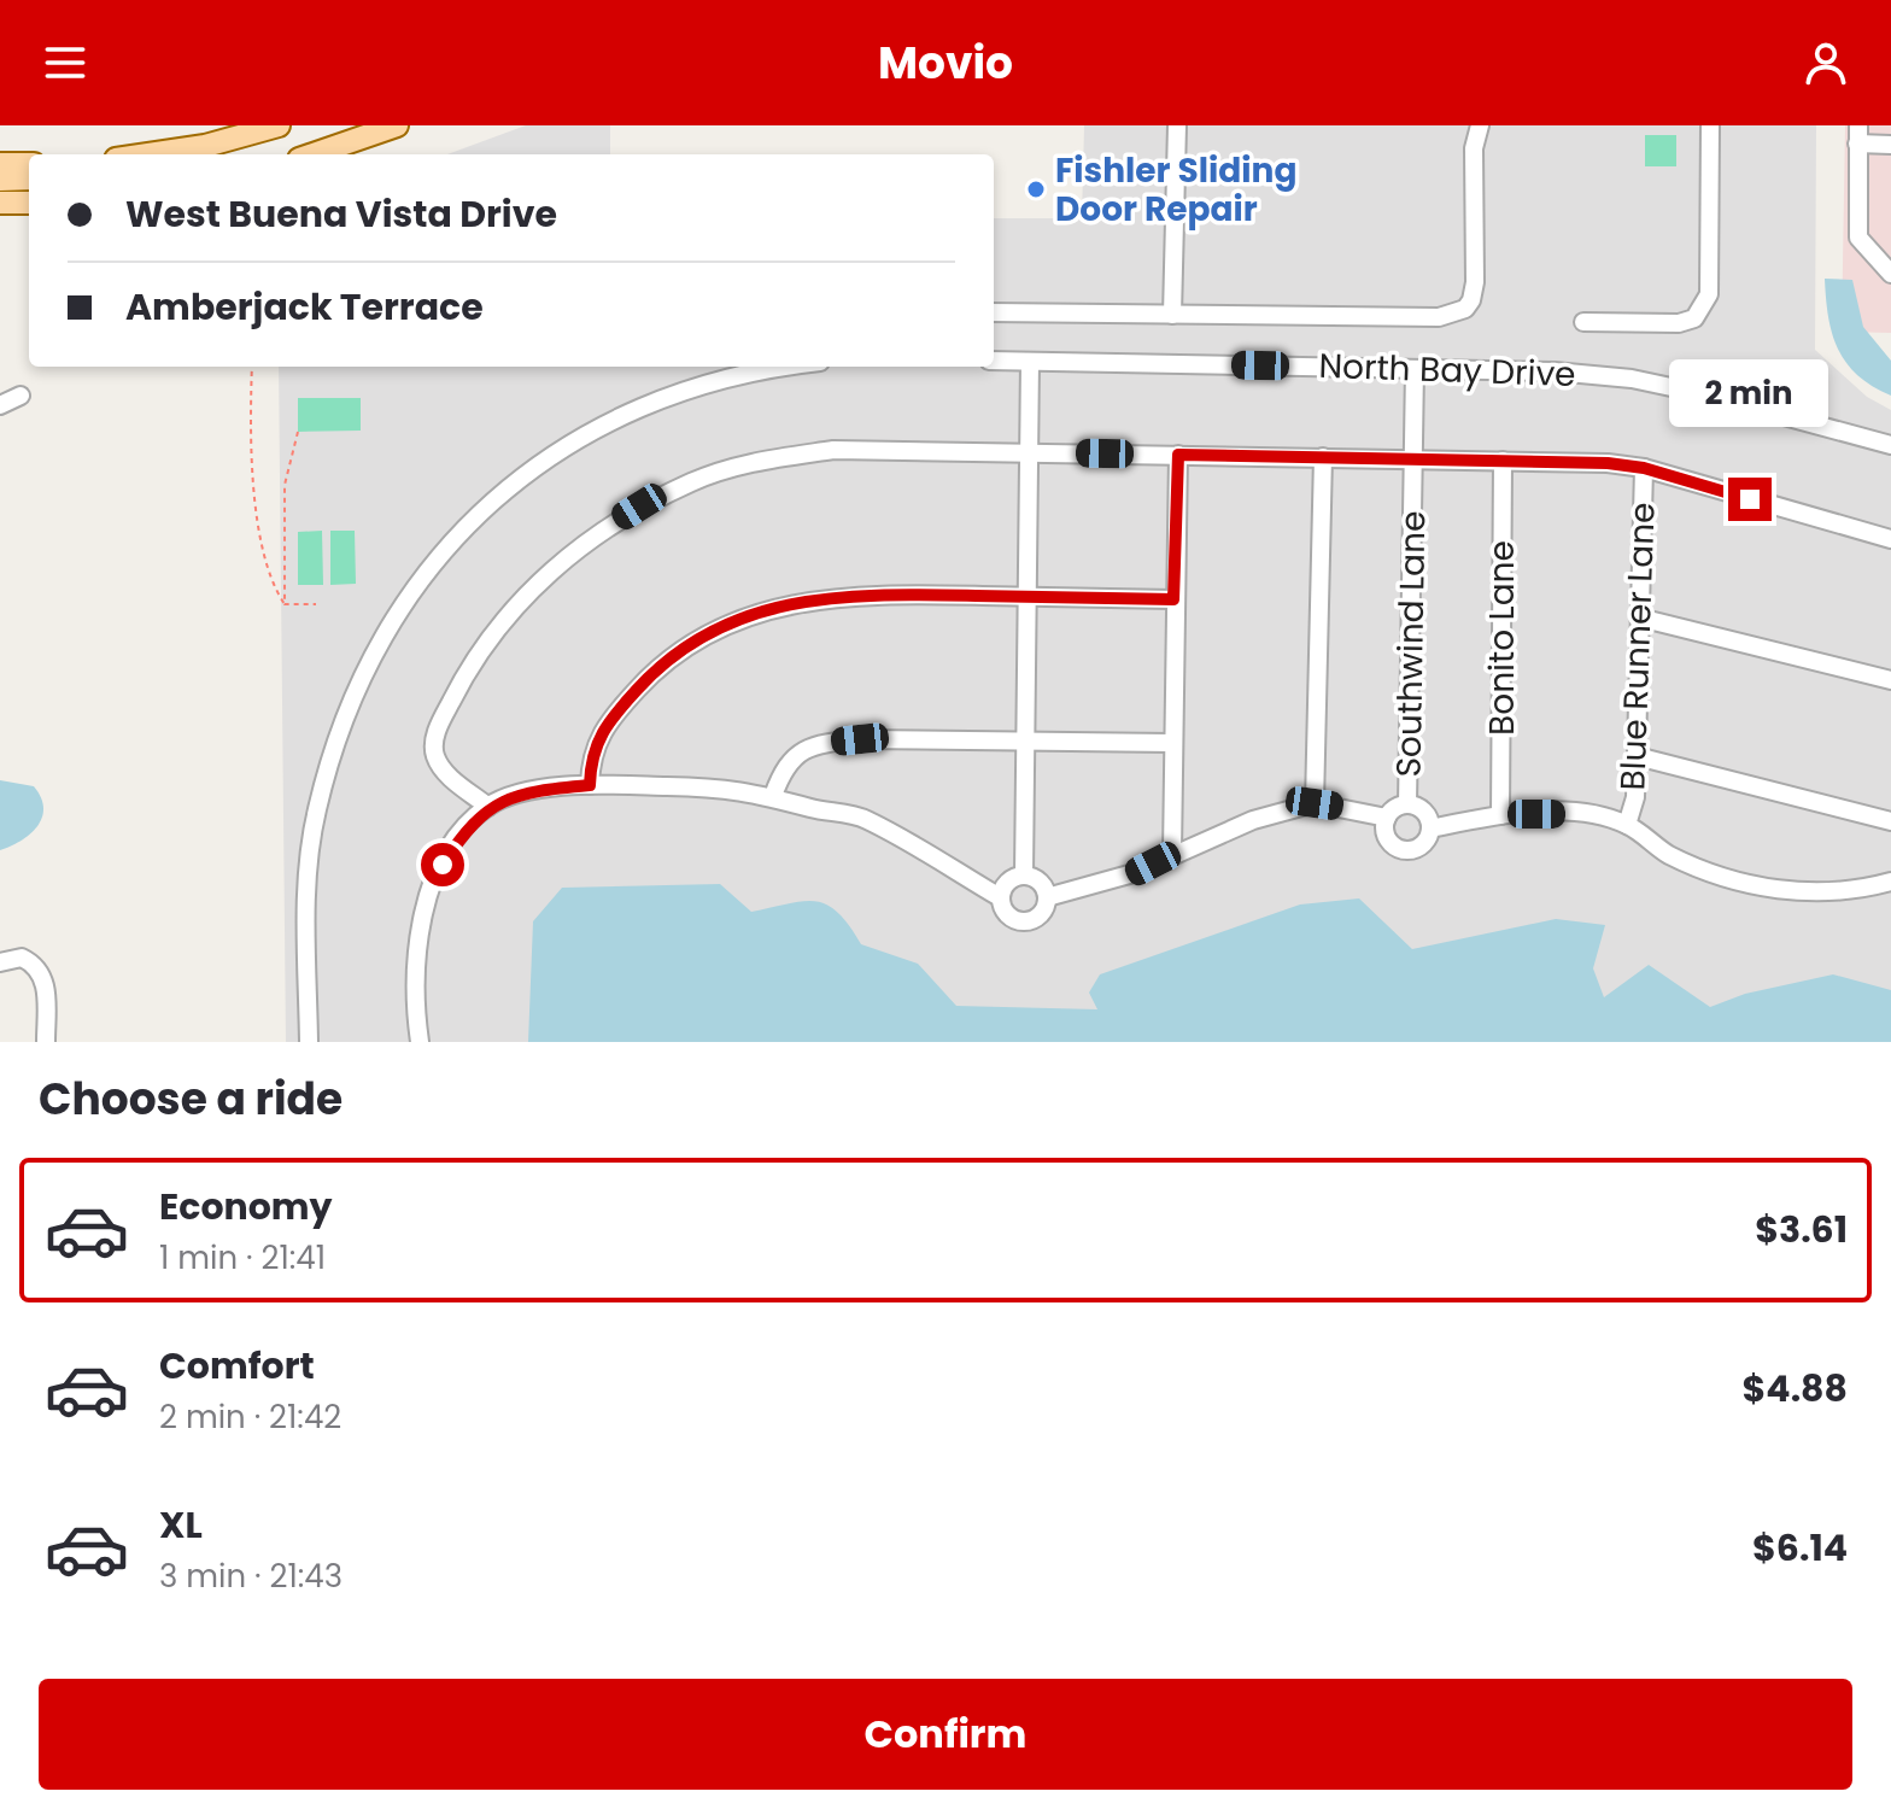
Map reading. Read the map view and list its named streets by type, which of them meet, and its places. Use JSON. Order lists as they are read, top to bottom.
{
  "streets": {
    "street": [
      "North Bay Drive",
      "Bonito Lane",
      "Southwind Lane",
      "Blue Runner Lane"
    ]
  },
  "crossings": [
    ["North Bay Drive", "Southwind Lane"]
  ],
  "places": ["Fishler Sliding Door Repair"],
  "page": {
    "header": "Movio",
    "banner": ["West Buena Vista Drive", "Amberjack Terrace"],
    "bubble": "2 min",
    "heading": "Choose a ride",
    "list": [
      {
        "name": "Economy",
        "note": "1 min · 21:41",
        "value": "$3.61"
      },
      {
        "name": "Comfort",
        "note": "2 min · 21:42",
        "value": "$4.88"
      },
      {
        "name": "XL",
        "note": "3 min · 21:43",
        "value": "$6.14"
      }
    ],
    "buttons": "Confirm"
  }
}
